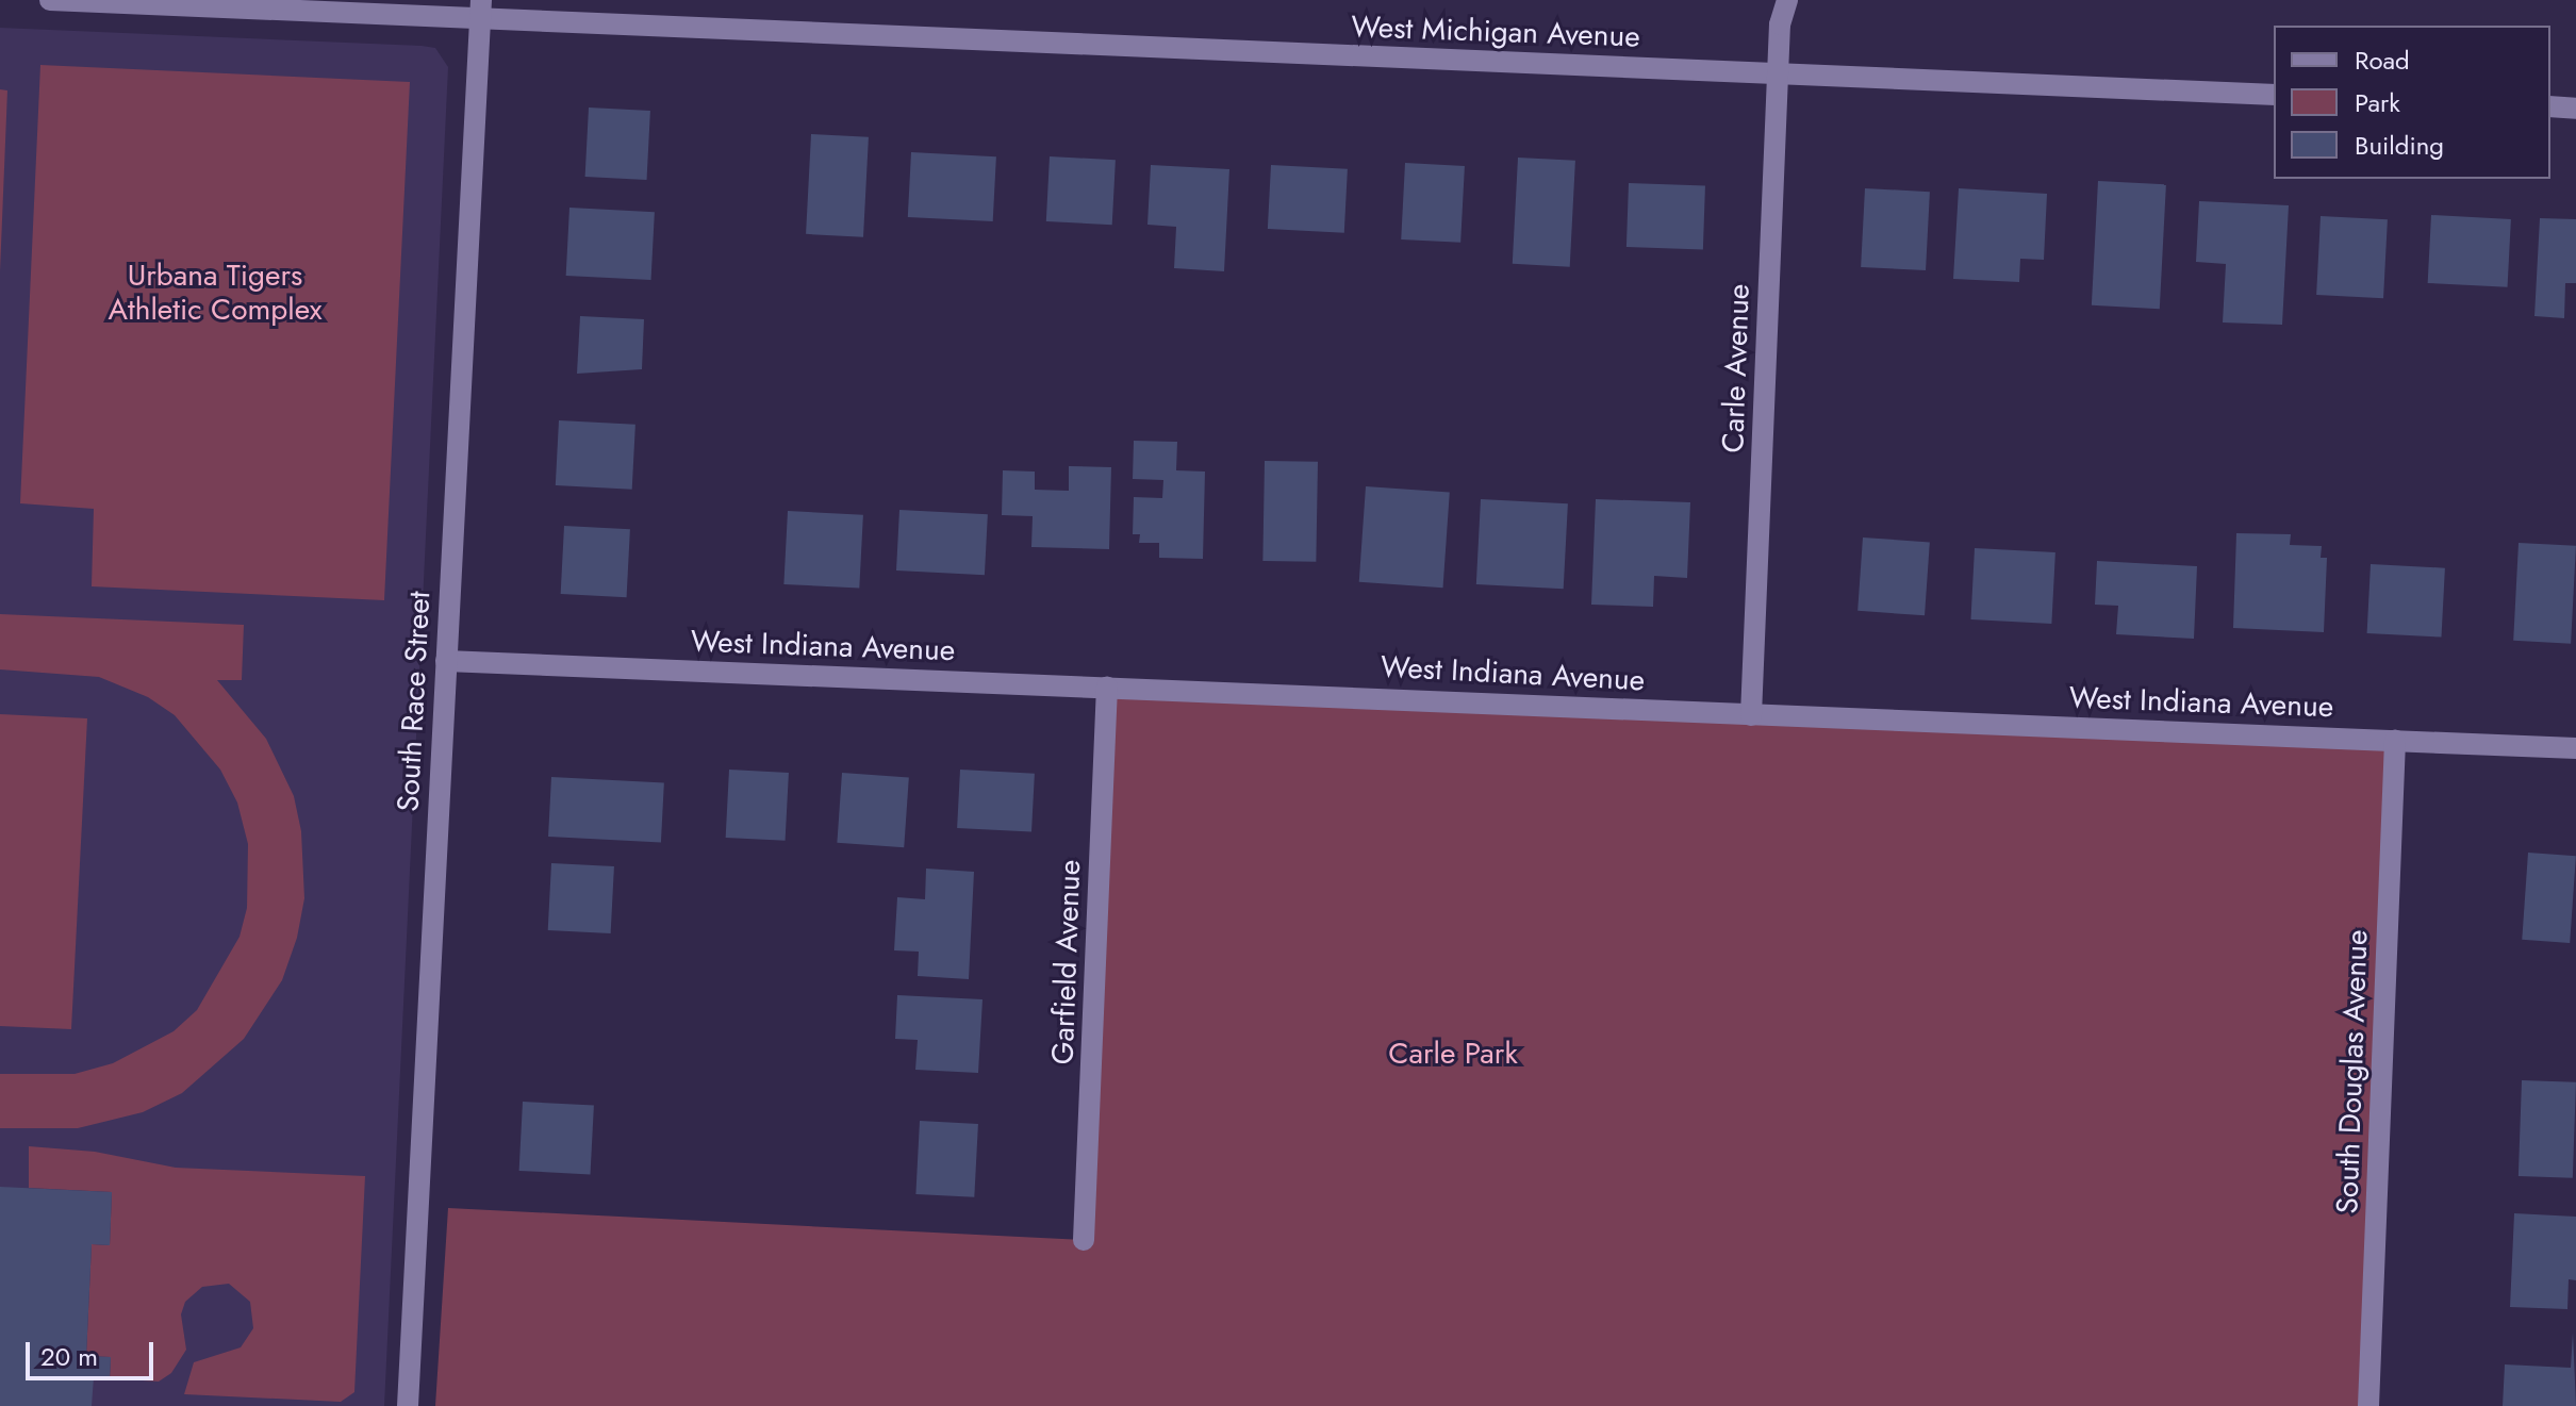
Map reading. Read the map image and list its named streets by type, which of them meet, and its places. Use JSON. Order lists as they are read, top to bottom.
{
  "streets": {
    "street": [
      "West Michigan Avenue",
      "Carle Avenue",
      "West Indiana Avenue",
      "South Race Street",
      "Garfield Avenue",
      "South Douglas Avenue"
    ]
  },
  "crossings": [
    ["West Michigan Avenue", "Carle Avenue"],
    ["West Michigan Avenue", "South Race Street"],
    ["Carle Avenue", "West Indiana Avenue"],
    ["West Indiana Avenue", "South Race Street"],
    ["West Indiana Avenue", "Garfield Avenue"],
    ["West Indiana Avenue", "South Douglas Avenue"]
  ],
  "parks": ["Urbana Tigers Athletic Complex", "Carle Park"],
  "legend": ["Road", "Park", "Building"],
  "scale_bar": "20 m"
}
